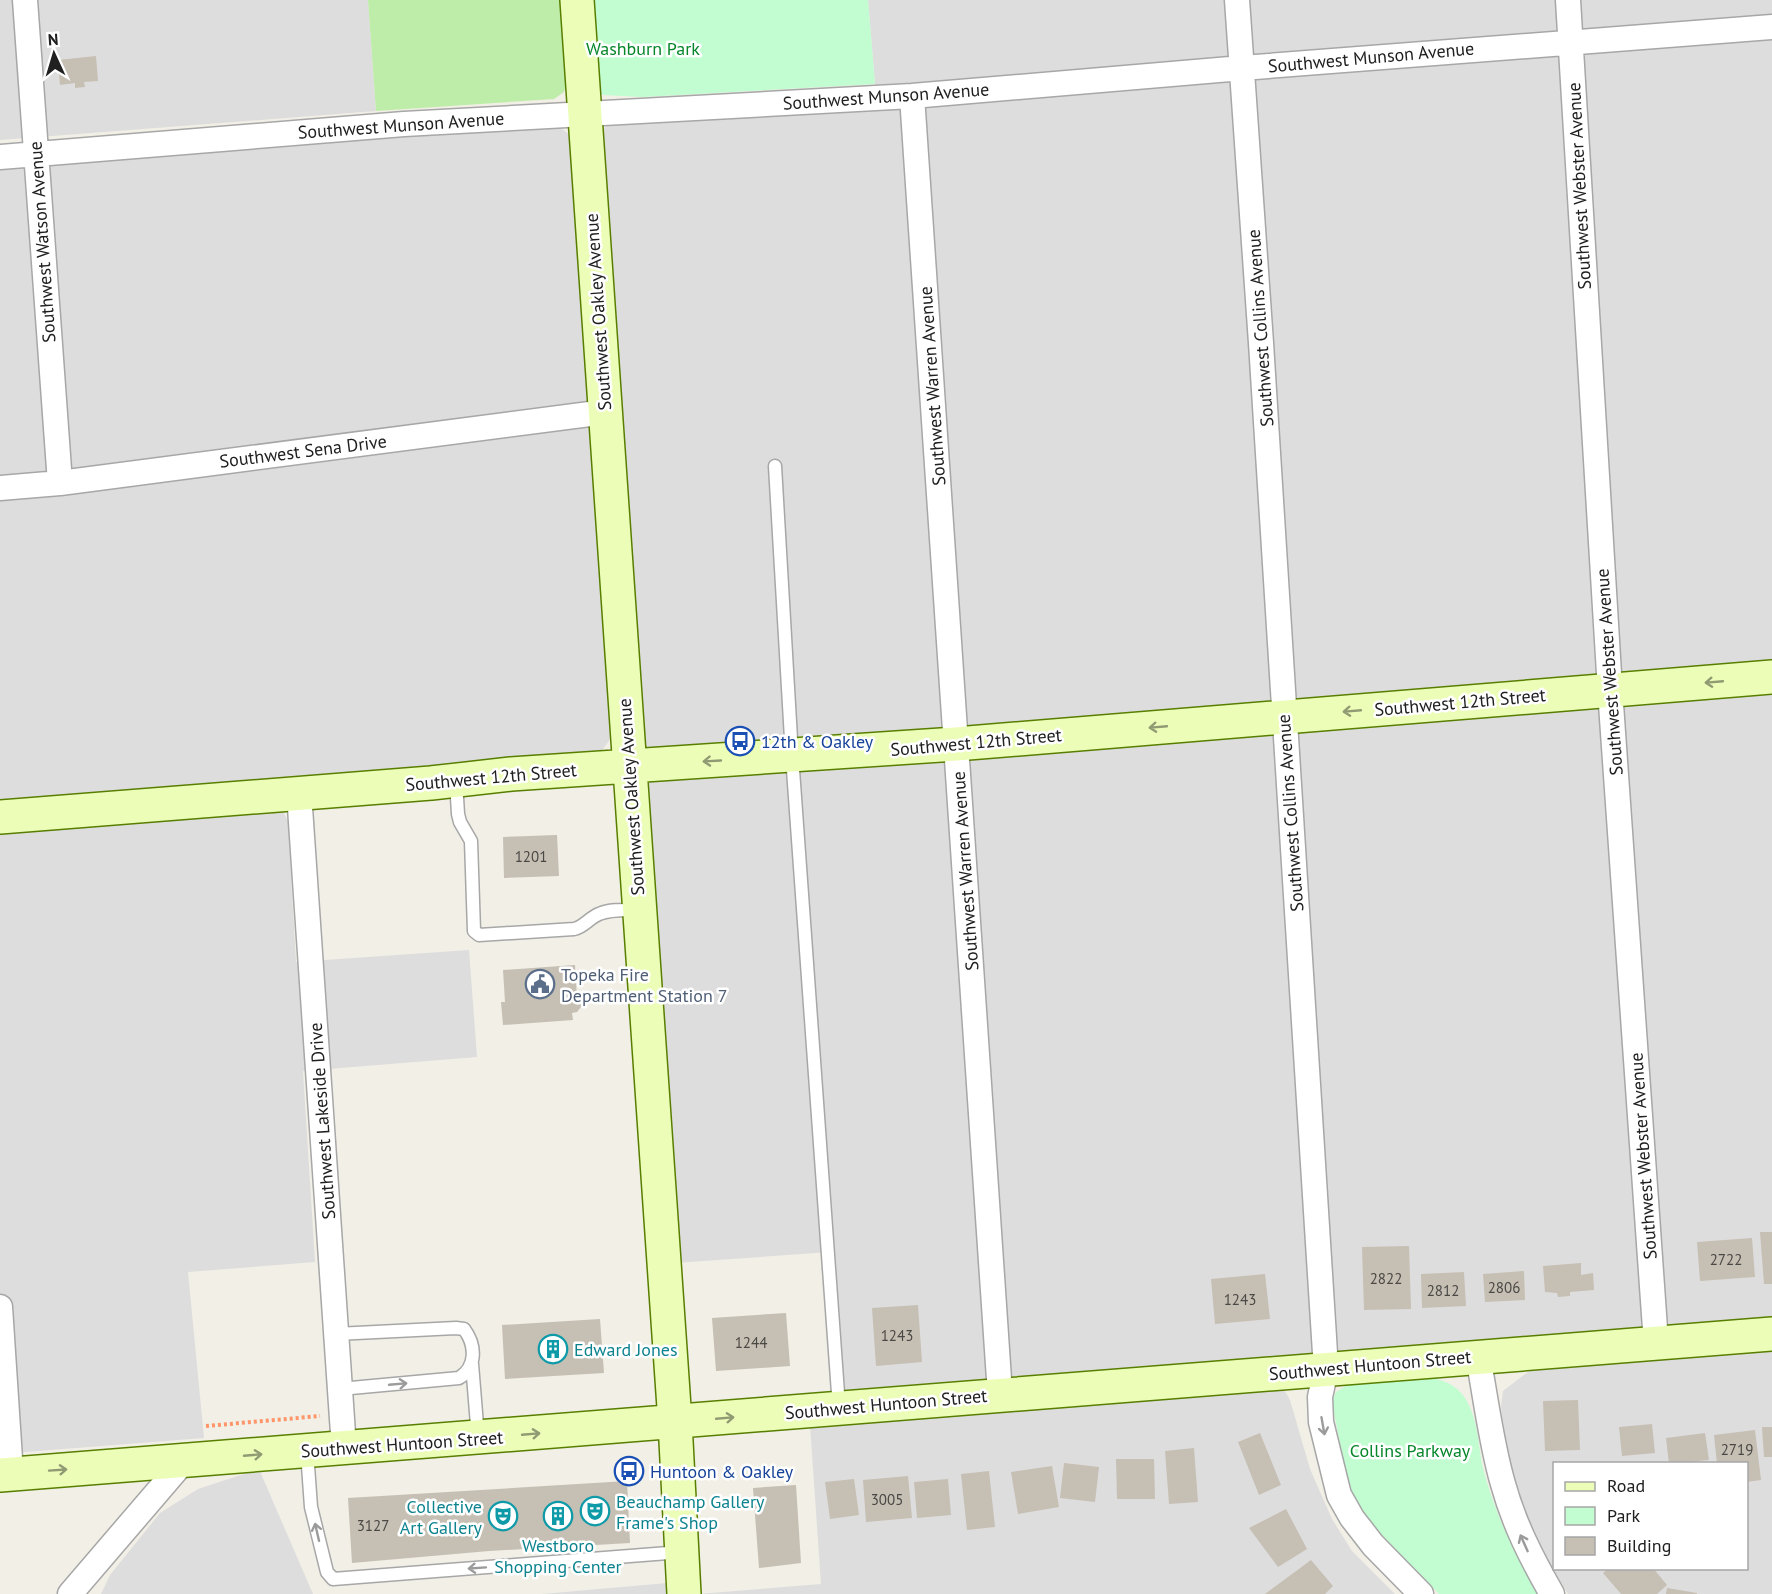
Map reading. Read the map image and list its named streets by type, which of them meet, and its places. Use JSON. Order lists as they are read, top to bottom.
{
  "streets": {
    "main road": ["Southwest Oakley Avenue", "Southwest 12th Street", "Southwest Huntoon Street"],
    "street": [
      "Southwest Munson Avenue",
      "Southwest Webster Avenue",
      "Southwest Watson Avenue",
      "Southwest Collins Avenue",
      "Southwest Warren Avenue",
      "Southwest Sena Drive",
      "Southwest Lakeside Drive"
    ]
  },
  "crossings": [
    ["Southwest Munson Avenue", "Southwest Webster Avenue"],
    ["Southwest Munson Avenue", "Southwest Watson Avenue"],
    ["Southwest Munson Avenue", "Southwest Oakley Avenue"],
    ["Southwest Munson Avenue", "Southwest Collins Avenue"],
    ["Southwest Munson Avenue", "Southwest Warren Avenue"],
    ["Southwest Webster Avenue", "Southwest 12th Street"],
    ["Southwest Webster Avenue", "Southwest Huntoon Street"],
    ["Southwest Watson Avenue", "Southwest Sena Drive"],
    ["Southwest Oakley Avenue", "Southwest Sena Drive"],
    ["Southwest Oakley Avenue", "Southwest 12th Street"],
    ["Southwest Oakley Avenue", "Southwest Huntoon Street"],
    ["Southwest Collins Avenue", "Southwest 12th Street"],
    ["Southwest Collins Avenue", "Southwest Huntoon Street"],
    ["Southwest Warren Avenue", "Southwest 12th Street"],
    ["Southwest Warren Avenue", "Southwest Huntoon Street"],
    ["Southwest 12th Street", "Southwest Lakeside Drive"],
    ["Southwest Lakeside Drive", "Southwest Huntoon Street"]
  ],
  "one_way": ["Southwest 12th Street", "Southwest Huntoon Street"],
  "parks": ["Washburn Park", "Collins Parkway"],
  "places": {
    "bus stop": ["12th & Oakley", "Huntoon & Oakley"],
    "public building": ["Topeka Fire Department Station 7"],
    "building": ["Edward Jones", "Westboro Shopping Center"],
    "theatre": ["Beauchamp Gallery Frame's Shop", "Collective Art Gallery"]
  },
  "house_numbers": [
    "1201",
    "2722",
    "2822",
    "2806",
    "2812",
    "1243",
    "1243",
    "1244",
    "2719",
    "3005",
    "3127"
  ],
  "legend": ["Road", "Park", "Building"],
  "north": "top"
}
